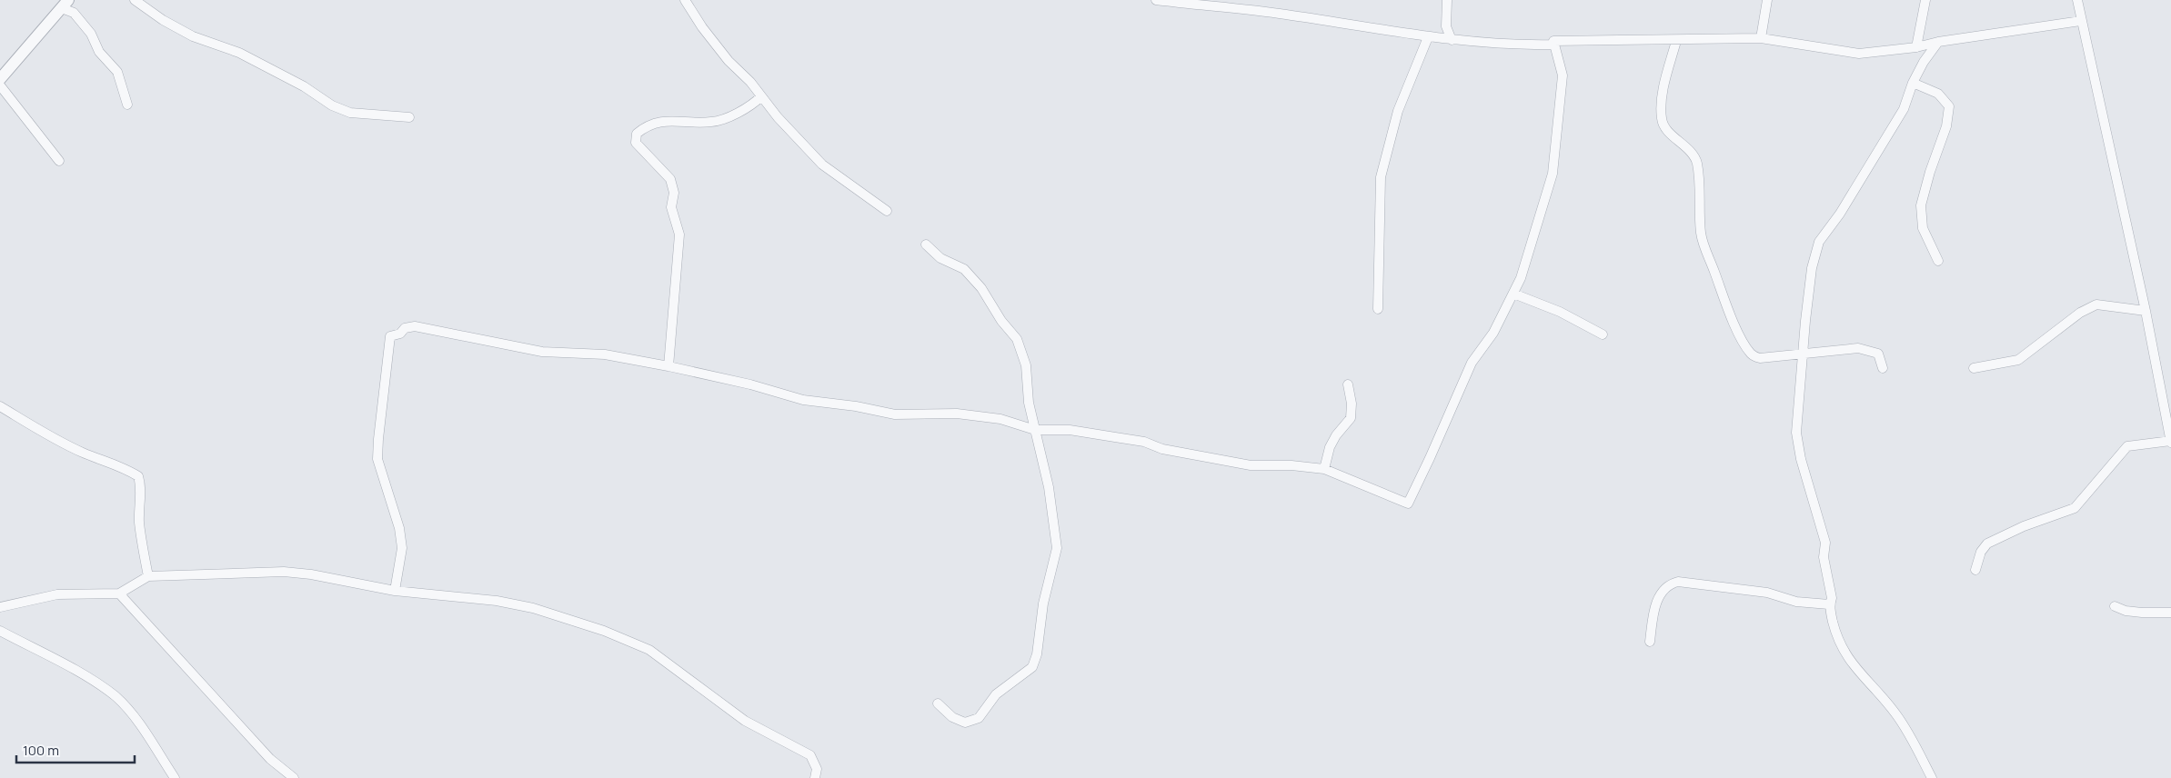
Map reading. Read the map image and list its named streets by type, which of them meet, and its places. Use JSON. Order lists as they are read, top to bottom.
{
  "scale_bar": "100 m"
}
